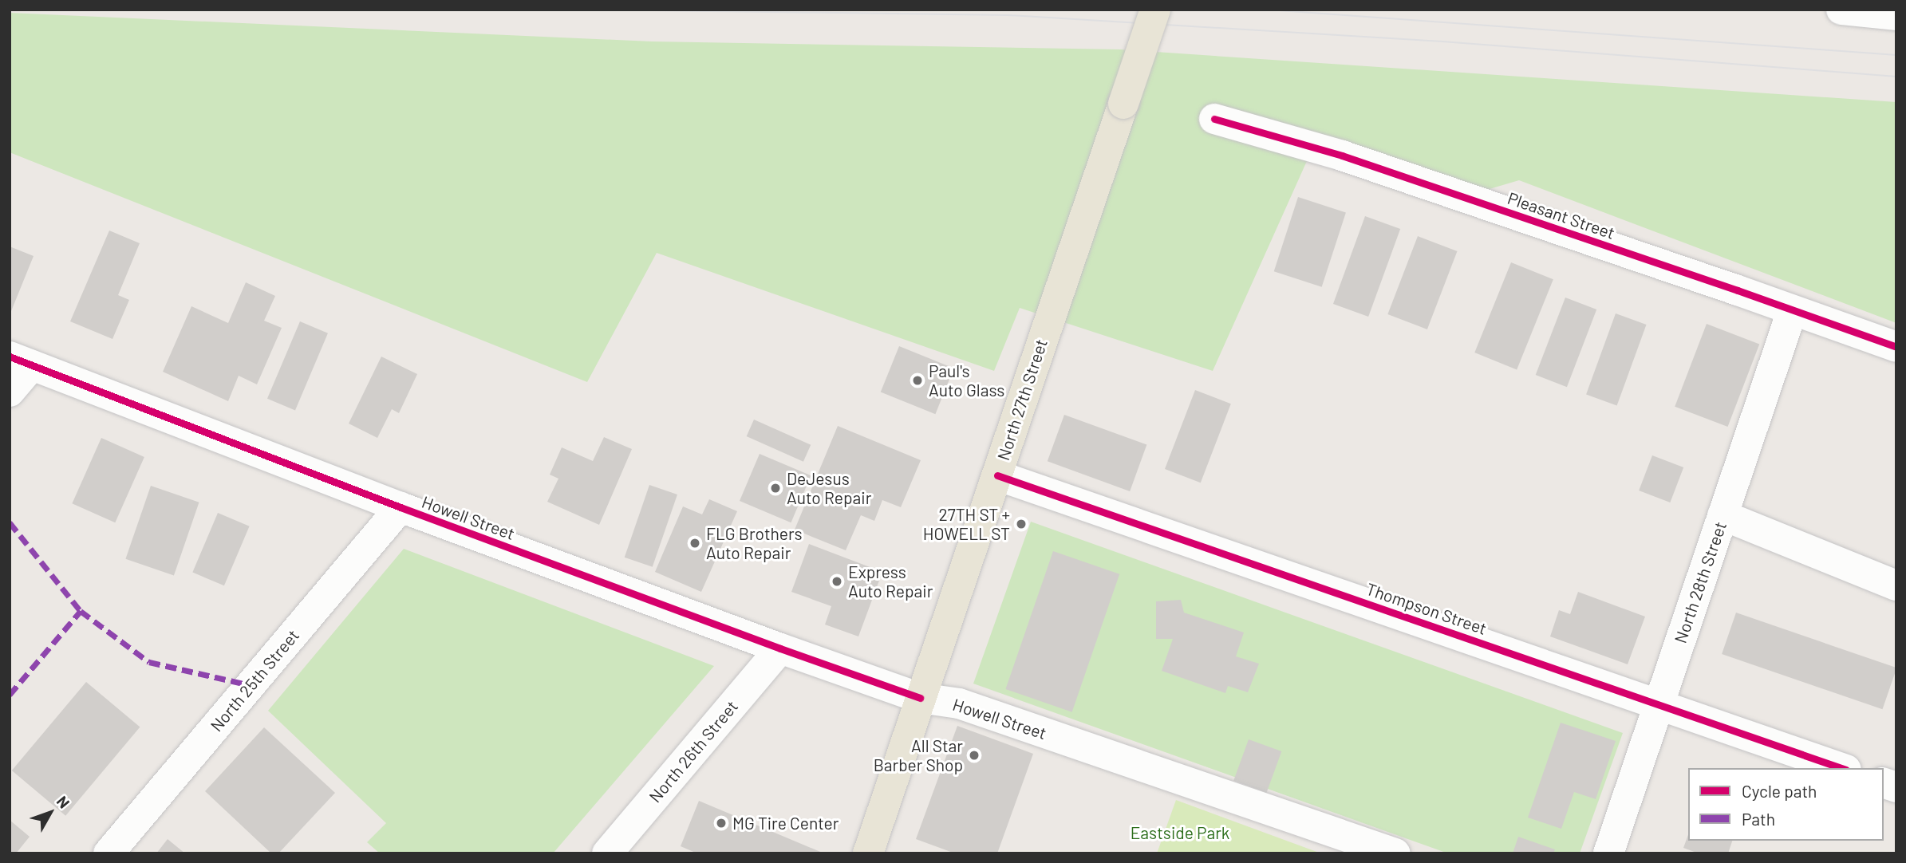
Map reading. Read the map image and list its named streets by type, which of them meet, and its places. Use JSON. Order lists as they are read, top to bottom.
{
  "streets": {
    "main road": ["North 27th Street"],
    "street": [
      "Pleasant Street",
      "Howell Street",
      "North 28th Street",
      "Thompson Street",
      "North 25th Street",
      "North 26th Street"
    ]
  },
  "crossings": [
    ["Pleasant Street", "North 28th Street"],
    ["North 27th Street", "Howell Street"],
    ["North 27th Street", "Thompson Street"],
    ["Howell Street", "North 25th Street"],
    ["Howell Street", "North 26th Street"],
    ["North 28th Street", "Thompson Street"]
  ],
  "parks": ["Eastside Park"],
  "places": [
    "Paul's Auto Glass",
    "DeJesus Auto Repair",
    "27TH ST + HOWELL ST",
    "FLG Brothers Auto Repair",
    "Express Auto Repair",
    "All Star Barber Shop",
    "MG Tire Center"
  ],
  "legend": ["Cycle path", "Path"],
  "north": "top right"
}
